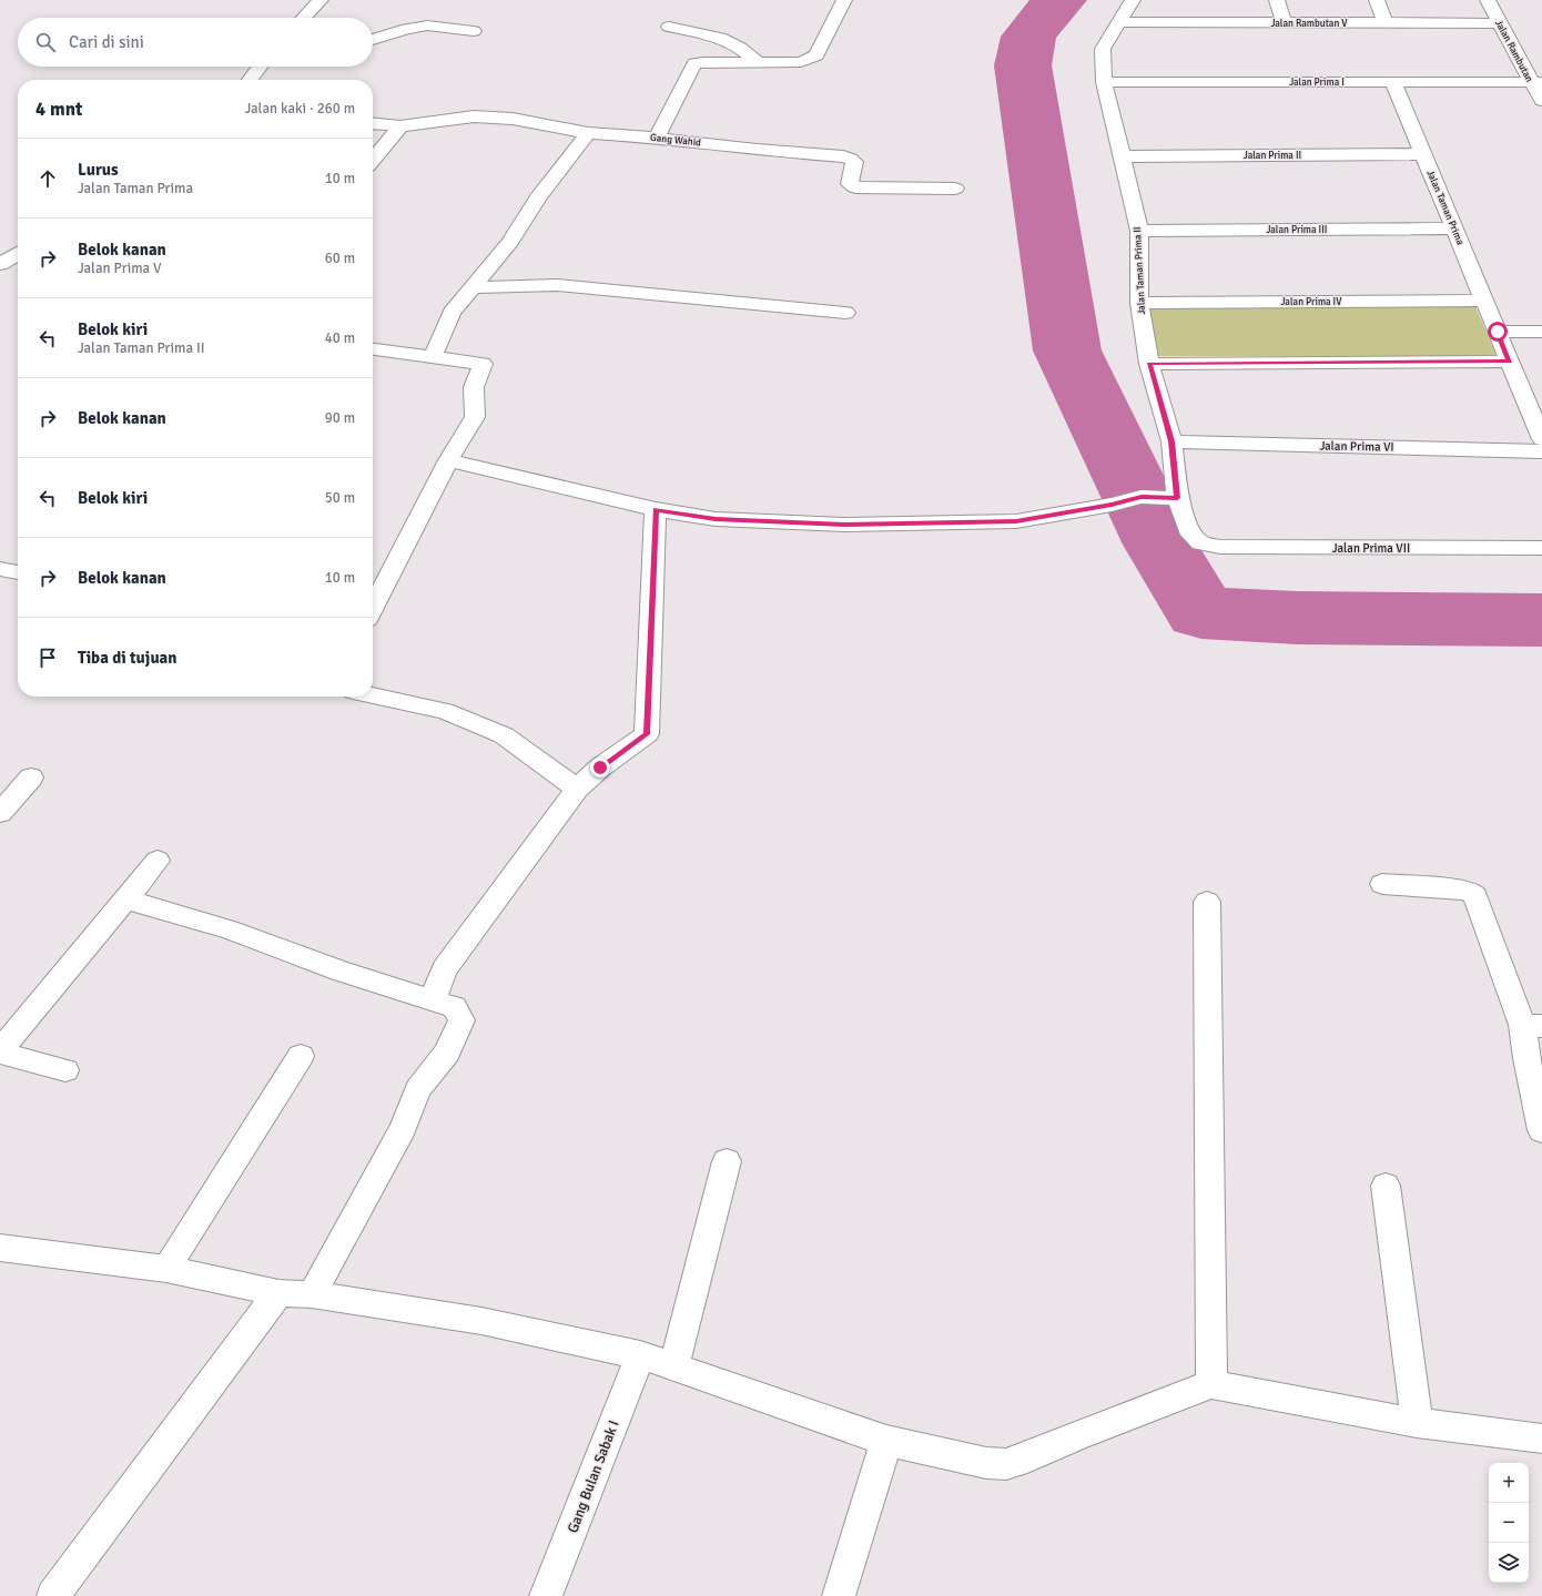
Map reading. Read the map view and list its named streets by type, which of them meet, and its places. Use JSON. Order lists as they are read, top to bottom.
{
  "streets": {
    "street": [
      "Jalan Rambutan V",
      "Jalan Rambutan",
      "Jalan Prima I",
      "Gang Wahid",
      "Jalan Prima II",
      "Jalan Taman Prima",
      "Jalan Prima III",
      "Jalan Taman Prima II",
      "Jalan Prima IV",
      "Jalan Prima VI",
      "Jalan Prima VII",
      "Gang Bulan Sabak I"
    ]
  },
  "crossings": [
    ["Jalan Rambutan V", "Jalan Rambutan"],
    ["Jalan Rambutan V", "Jalan Taman Prima II"],
    ["Jalan Rambutan", "Jalan Prima I"],
    ["Jalan Prima I", "Jalan Taman Prima"],
    ["Jalan Prima I", "Jalan Taman Prima II"],
    ["Jalan Prima II", "Jalan Taman Prima"],
    ["Jalan Prima II", "Jalan Taman Prima II"],
    ["Jalan Taman Prima", "Jalan Prima III"],
    ["Jalan Taman Prima", "Jalan Prima IV"],
    ["Jalan Prima III", "Jalan Taman Prima II"],
    ["Jalan Taman Prima II", "Jalan Prima IV"],
    ["Jalan Taman Prima II", "Jalan Prima VI"],
    ["Jalan Taman Prima II", "Jalan Prima VII"]
  ],
  "page": {
    "search": "Cari di sini",
    "heading": ["4 mnt", "Jalan kaki · 260 m"],
    "list": [
      ["Lurus", "Jalan Taman Prima", "10 m"],
      ["Belok kanan", "Jalan Prima V", "60 m"],
      ["Belok kiri", "Jalan Taman Prima II", "40 m"],
      ["Belok kanan", "90 m"],
      ["Belok kiri", "50 m"],
      ["Belok kanan", "10 m"],
      "Tiba di tujuan"
    ],
    "map_buttons": ["+", "−"]
  }
}
